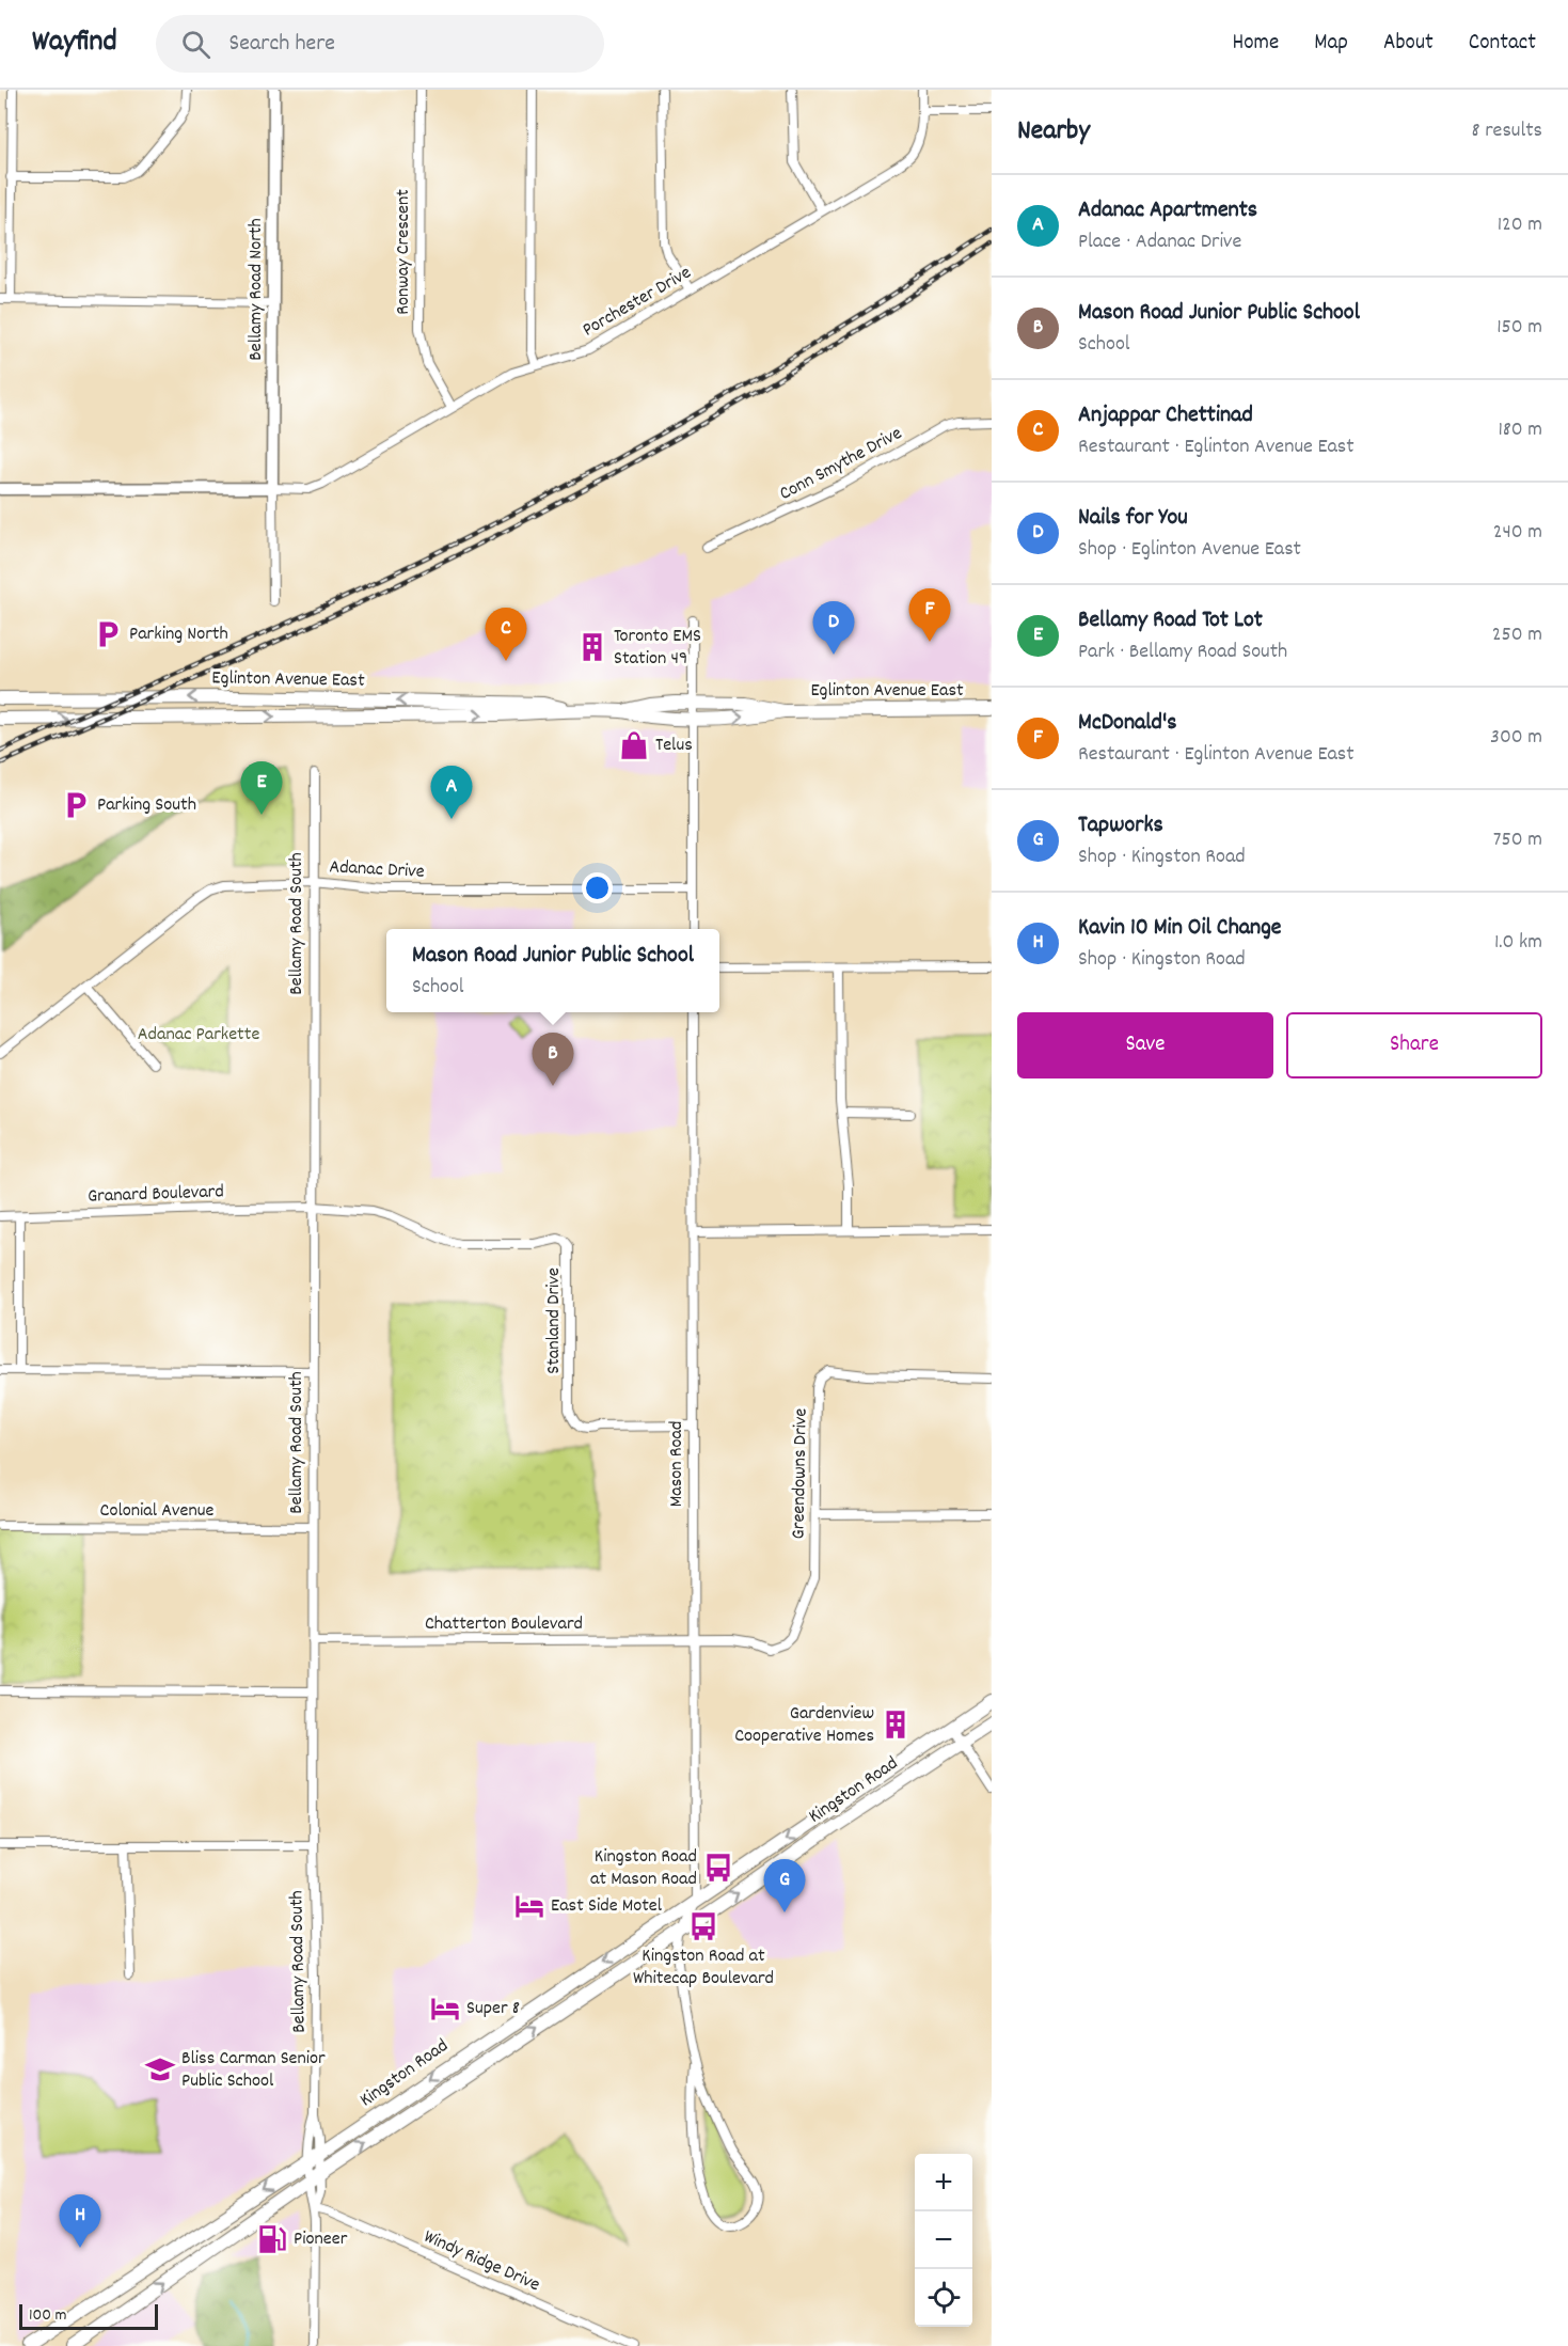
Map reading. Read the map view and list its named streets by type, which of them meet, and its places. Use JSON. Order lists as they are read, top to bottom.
{
  "streets": {
    "main road": ["Eglinton Avenue East", "Kingston Road"],
    "street": [
      "Ronway Crescent",
      "Bellamy Road North",
      "Porchester Drive",
      "Conn Smythe Drive",
      "Adanac Drive",
      "Bellamy Road South",
      "Granard Boulevard",
      "Stanland Drive",
      "Mason Road",
      "Greendowns Drive",
      "Colonial Avenue",
      "Chatterton Boulevard",
      "Windy Ridge Drive"
    ]
  },
  "crossings": [
    ["Ronway Crescent", "Porchester Drive"],
    ["Bellamy Road North", "Porchester Drive"],
    ["Adanac Drive", "Bellamy Road South"],
    ["Bellamy Road South", "Granard Boulevard"],
    ["Bellamy Road South", "Stanland Drive"],
    ["Bellamy Road South", "Colonial Avenue"],
    ["Bellamy Road South", "Chatterton Boulevard"],
    ["Bellamy Road South", "Kingston Road"],
    ["Bellamy Road South", "Windy Ridge Drive"],
    ["Granard Boulevard", "Stanland Drive"],
    ["Stanland Drive", "Mason Road"],
    ["Mason Road", "Greendowns Drive"],
    ["Mason Road", "Chatterton Boulevard"],
    ["Mason Road", "Kingston Road"],
    ["Greendowns Drive", "Chatterton Boulevard"]
  ],
  "parks": ["Adanac Parkette"],
  "places": {
    "parking": ["Parking North", "Parking South"],
    "building": ["Toronto EMS Station 49", "Gardenview Cooperative Homes"],
    "shop": ["Telus"],
    "bus stop": ["Kingston Road at Mason Road", "Kingston Road at Whitecap Boulevard"],
    "hotel": ["East Side Motel", "Super 8"],
    "school or university": ["Bliss Carman Senior Public School"],
    "fuel station": ["Pioneer"]
  },
  "scale_bar": "100 m",
  "page": {
    "header": "Wayfind",
    "search": "Search here",
    "nav": [
      "Home",
      "Map",
      "About",
      "Contact"
    ],
    "heading": ["Nearby", "8 results"],
    "list": [
      {
        "mark": "A",
        "name": "Adanac Apartments",
        "note": "Place · Adanac Drive",
        "value": "120 m"
      },
      {
        "mark": "B",
        "name": "Mason Road Junior Public School",
        "note": "School",
        "value": "150 m"
      },
      {
        "mark": "C",
        "name": "Anjappar Chettinad",
        "note": "Restaurant · Eglinton Avenue East",
        "value": "180 m"
      },
      {
        "mark": "D",
        "name": "Nails for You",
        "note": "Shop · Eglinton Avenue East",
        "value": "240 m"
      },
      {
        "mark": "E",
        "name": "Bellamy Road Tot Lot",
        "note": "Park · Bellamy Road South",
        "value": "250 m"
      },
      {
        "mark": "F",
        "name": "McDonald's",
        "note": "Restaurant · Eglinton Avenue East",
        "value": "300 m"
      },
      {
        "mark": "G",
        "name": "Tapworks",
        "note": "Shop · Kingston Road",
        "value": "750 m"
      },
      {
        "mark": "H",
        "name": "Kavin 10 Min Oil Change",
        "note": "Shop · Kingston Road",
        "value": "1.0 km"
      }
    ],
    "pins": [
      "F",
      "D",
      "C",
      "E",
      "A",
      "B",
      "G",
      "H"
    ],
    "popup": ["Mason Road Junior Public School", "School"],
    "buttons": ["Save", "Share"],
    "map_buttons": ["+", "−"],
    "scale": "100 m"
  }
}
